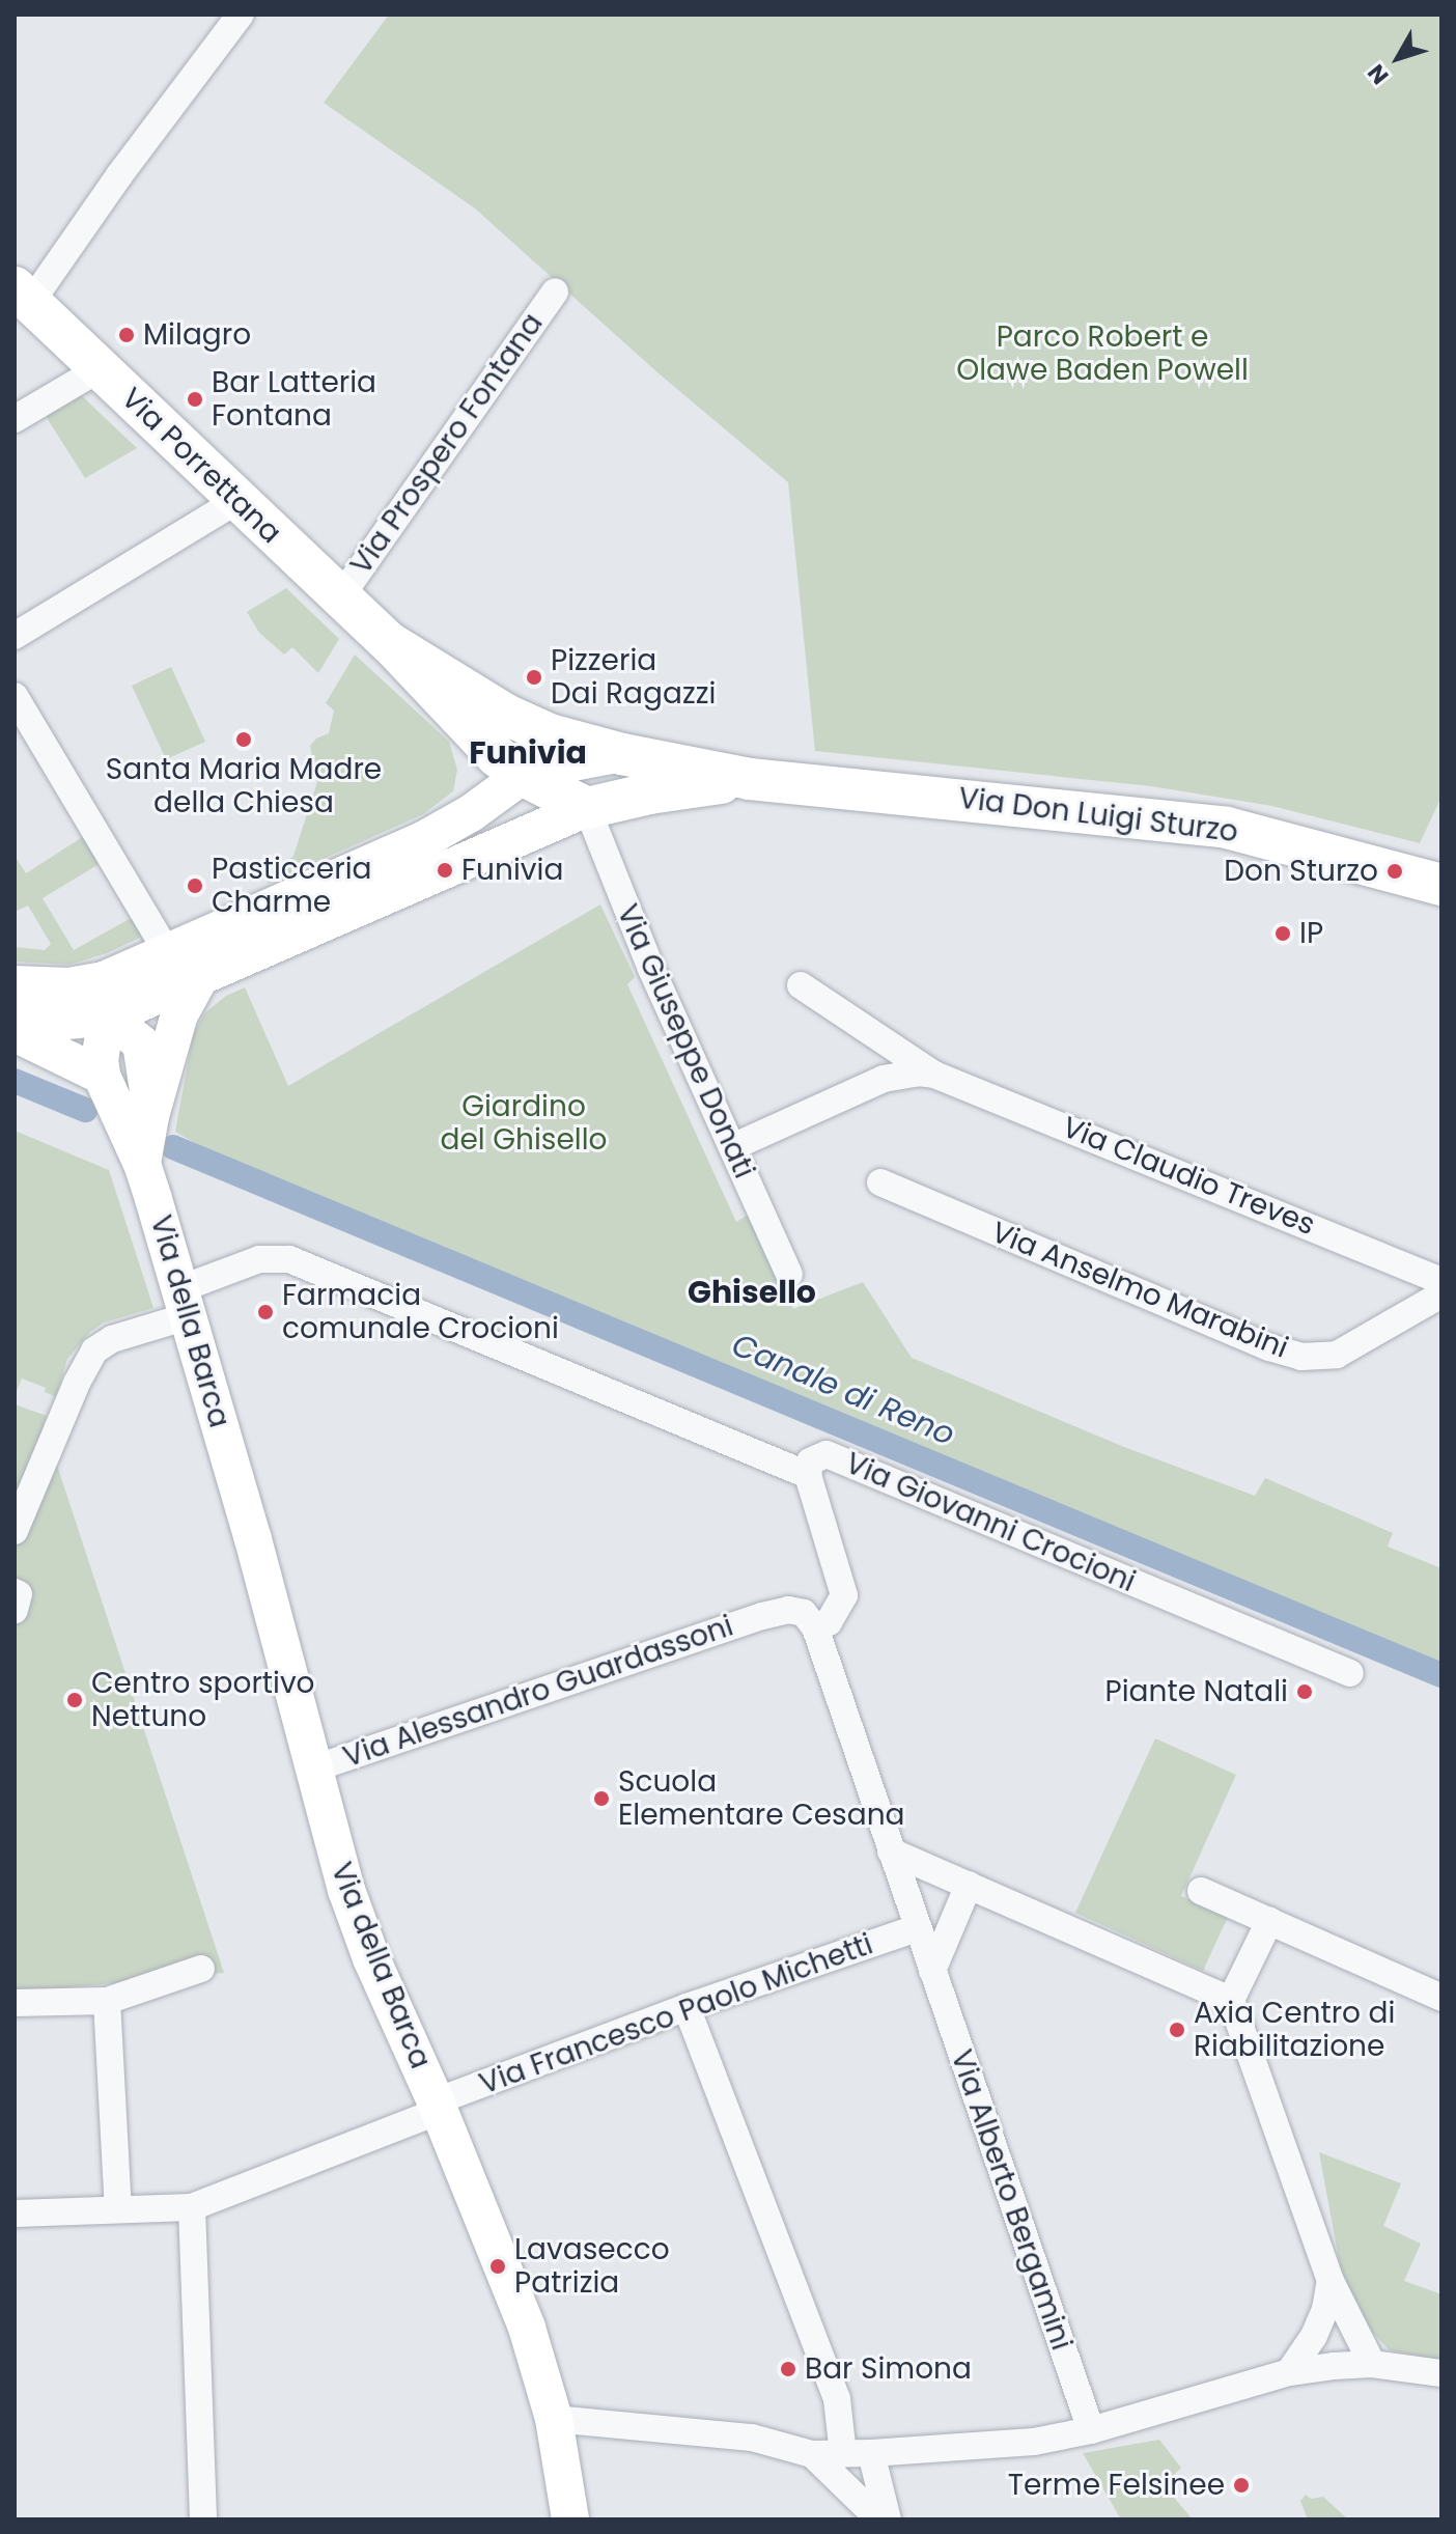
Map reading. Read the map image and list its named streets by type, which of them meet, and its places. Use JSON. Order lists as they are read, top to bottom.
{
  "streets": {
    "main road": ["Via Porrettana", "Via Don Luigi Sturzo"],
    "street": [
      "Via Prospero Fontana",
      "Via Giuseppe Donati",
      "Via Claudio Treves",
      "Via Anselmo Marabini",
      "Via della Barca",
      "Via Giovanni Crocioni",
      "Via Alessandro Guardassoni",
      "Via Francesco Paolo Michetti",
      "Via Alberto Bergamini"
    ]
  },
  "crossings": [
    ["Via Prospero Fontana", "Via Porrettana"],
    ["Via Porrettana", "Via Don Luigi Sturzo"],
    ["Via Porrettana", "Via Giuseppe Donati"],
    ["Via Don Luigi Sturzo", "Via Giuseppe Donati"],
    ["Via Giuseppe Donati", "Via Claudio Treves"],
    ["Via della Barca", "Via Giovanni Crocioni"],
    ["Via della Barca", "Via Alessandro Guardassoni"],
    ["Via della Barca", "Via Francesco Paolo Michetti"],
    ["Via Alessandro Guardassoni", "Via Alberto Bergamini"],
    ["Via Francesco Paolo Michetti", "Via Alberto Bergamini"]
  ],
  "districts": ["Funivia", "Ghisello"],
  "water": ["Canale di Reno"],
  "parks": ["Parco Robert e Olawe Baden Powell", "Giardino del Ghisello"],
  "places": [
    "Milagro",
    "Bar Latteria Fontana",
    "Pizzeria Dai Ragazzi",
    "Santa Maria Madre della Chiesa",
    "Funivia",
    "Don Sturzo",
    "Pasticceria Charme",
    "IP",
    "Farmacia comunale Crocioni",
    "Piante Natali",
    "Centro sportivo Nettuno",
    "Scuola Elementare Cesana",
    "Axia Centro di Riabilitazione",
    "Lavasecco Patrizia",
    "Bar Simona",
    "Terme Felsinee"
  ],
  "north": "bottom left"
}
